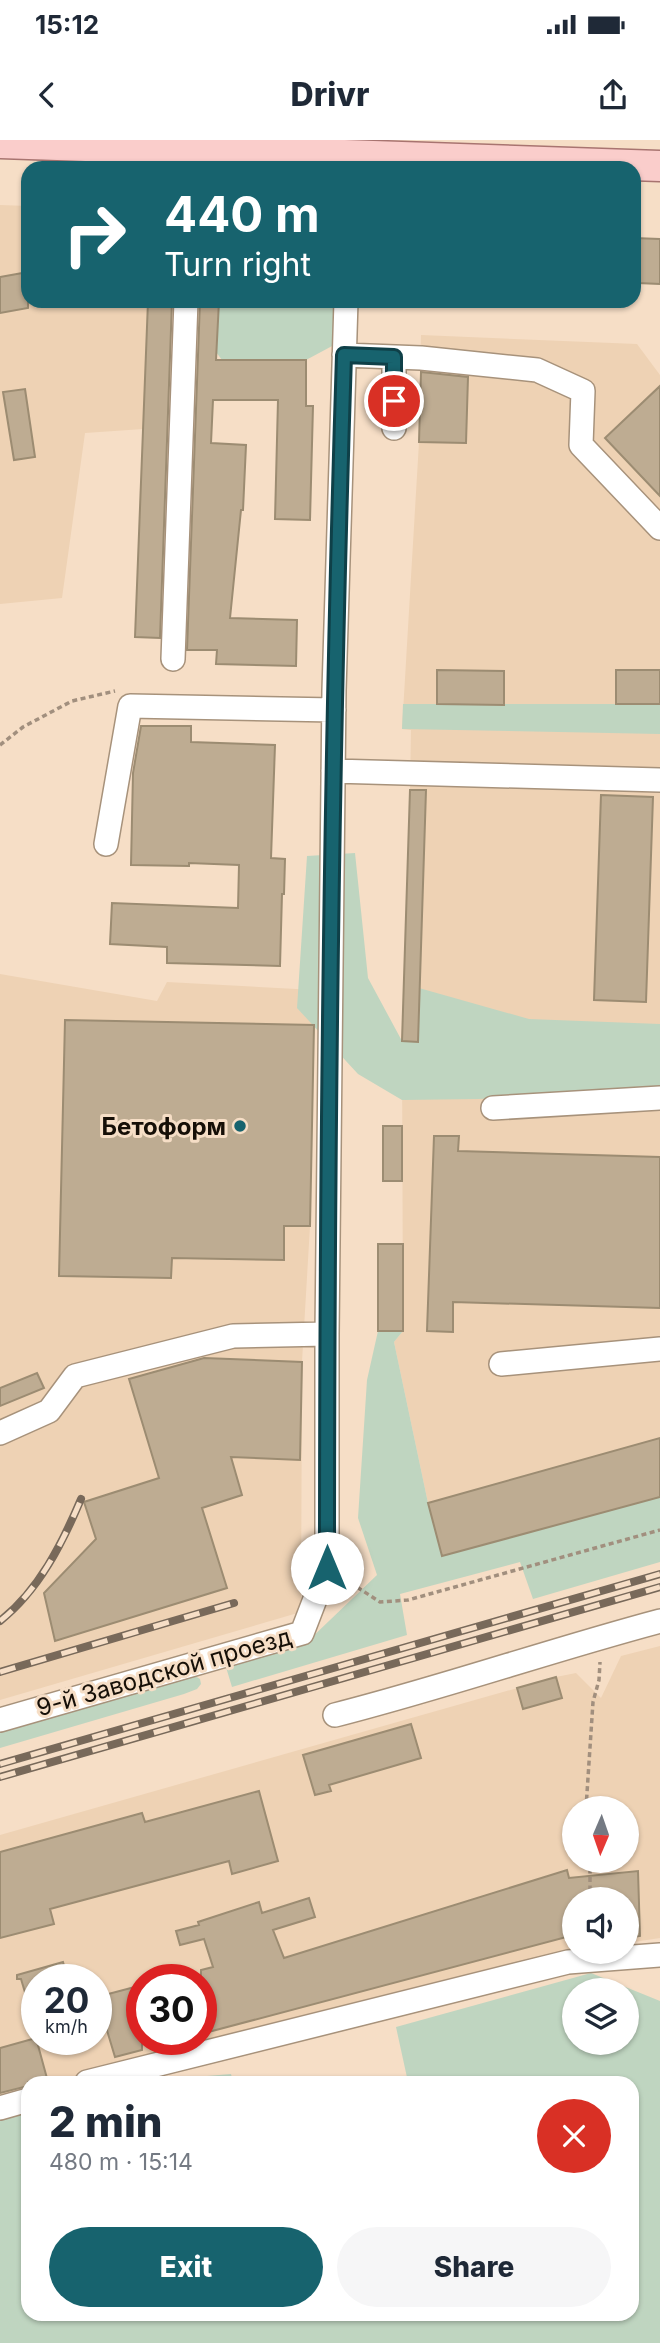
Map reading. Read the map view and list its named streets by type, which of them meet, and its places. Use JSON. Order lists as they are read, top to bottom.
{
  "streets": {
    "street": ["9-й Заводской проезд"]
  },
  "places": ["Бетоформ"],
  "north": "bottom",
  "page": {
    "status": "15:12",
    "header": "Drivr",
    "turn": ["440 m", "Turn right"],
    "speed": "20 km/h",
    "limit": "30",
    "heading": ["2 min", "480 m · 15:14"],
    "buttons": ["Exit", "Share"]
  }
}
